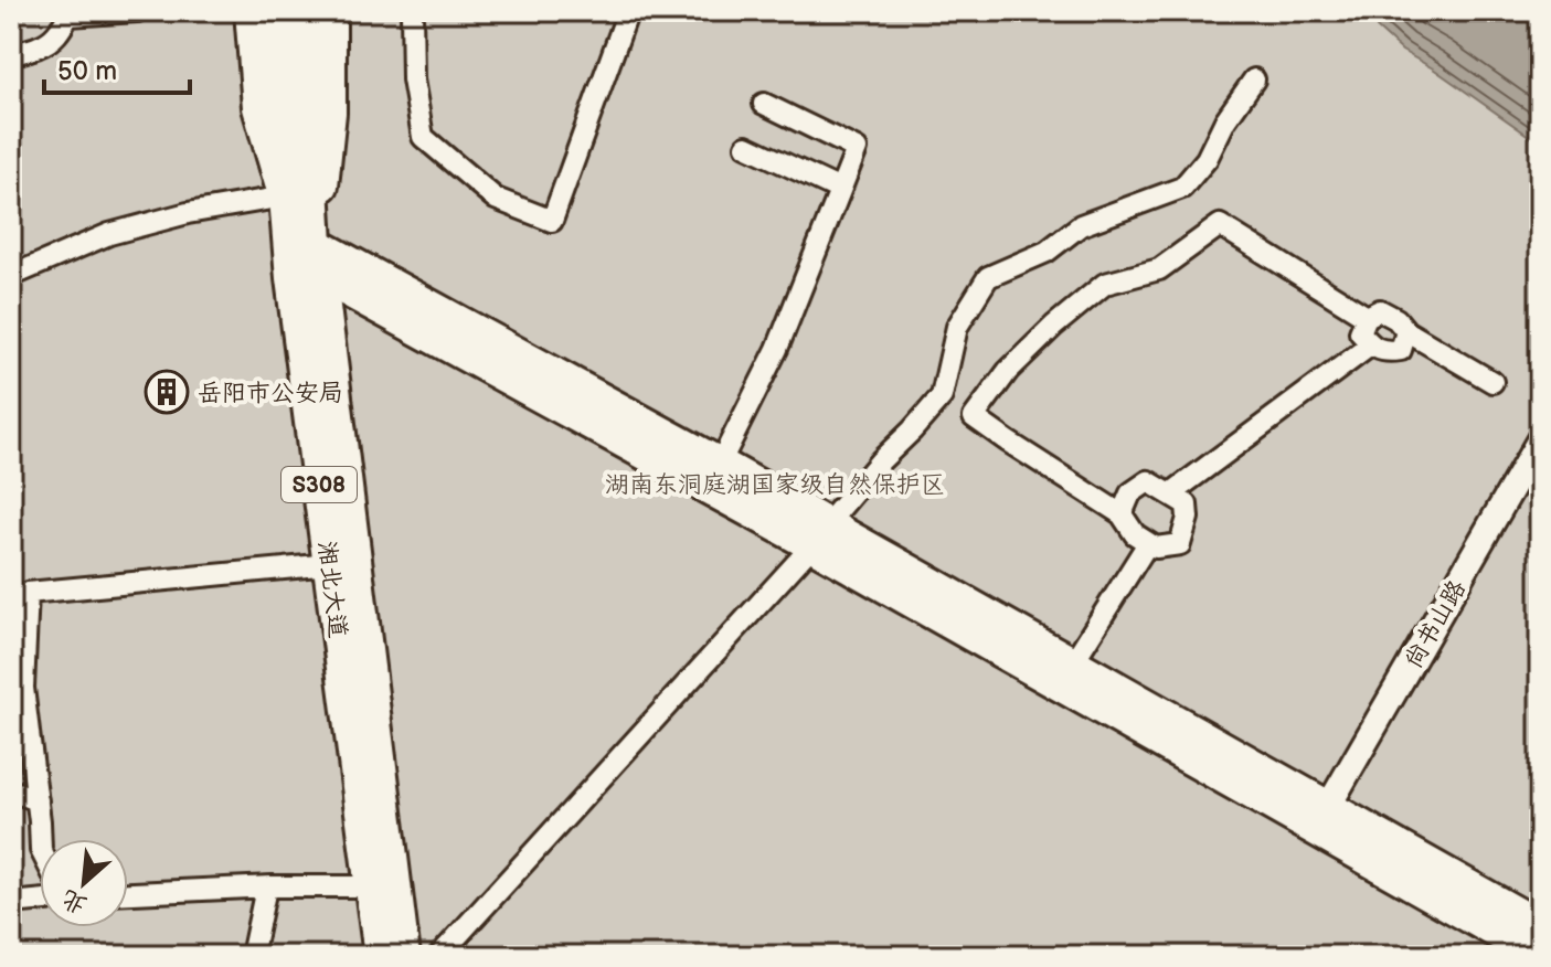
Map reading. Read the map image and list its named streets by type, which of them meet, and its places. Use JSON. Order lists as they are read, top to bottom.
{
  "streets": {
    "main road": ["S308", "湘北大道"],
    "street": ["尚书山路"]
  },
  "parks": ["湖南东洞庭湖国家级自然保护区"],
  "places": {
    "building": ["岳阳市公安局"]
  },
  "scale_bar": "50 m",
  "north": "bottom left"
}
